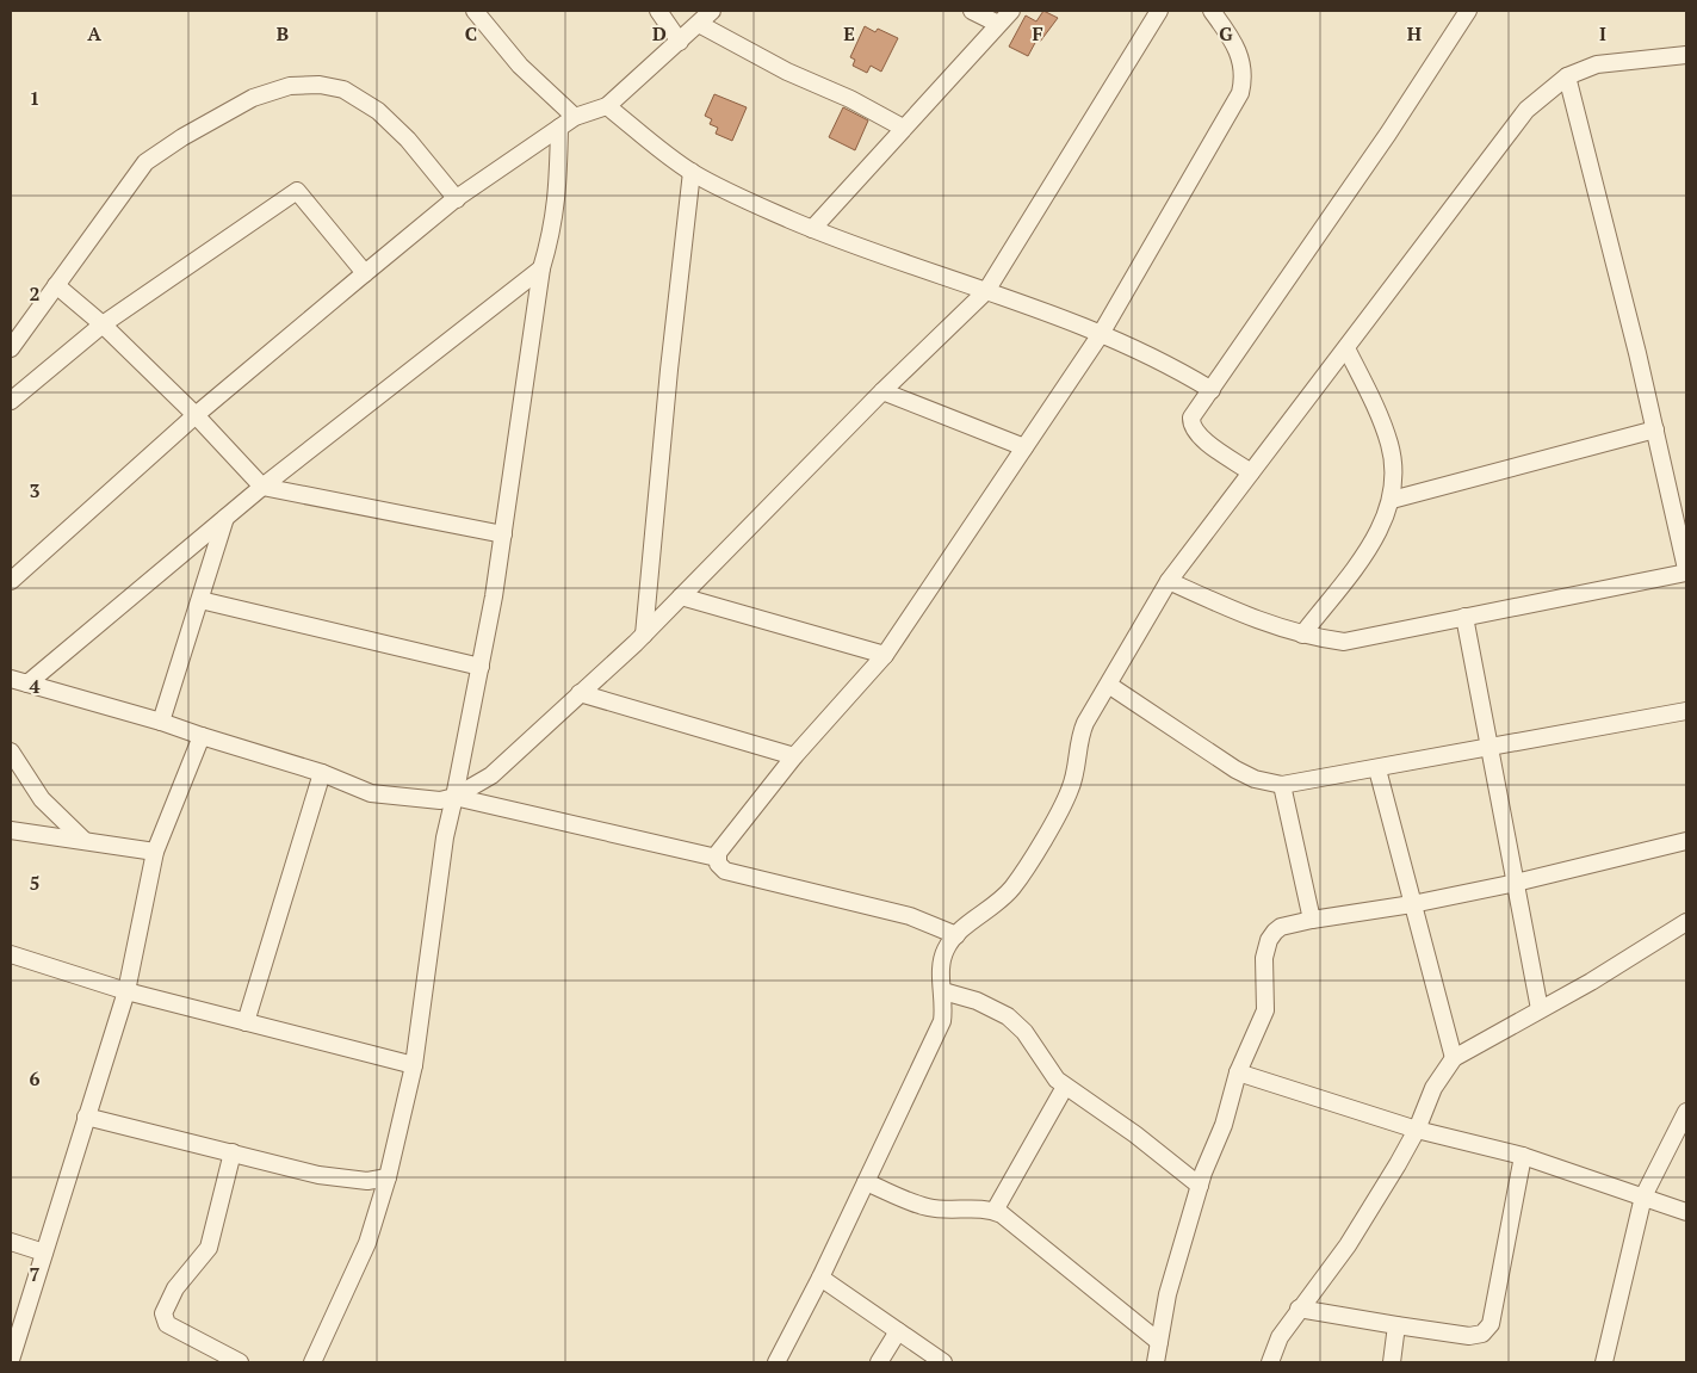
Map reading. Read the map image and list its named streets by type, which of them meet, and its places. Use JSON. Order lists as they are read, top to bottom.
{
  "grid": {
    "columns": [
      "A",
      "B",
      "C",
      "D",
      "E",
      "F",
      "G",
      "H",
      "I"
    ],
    "rows": [
      "1",
      "2",
      "3",
      "4",
      "5",
      "6",
      "7"
    ]
  }
}
